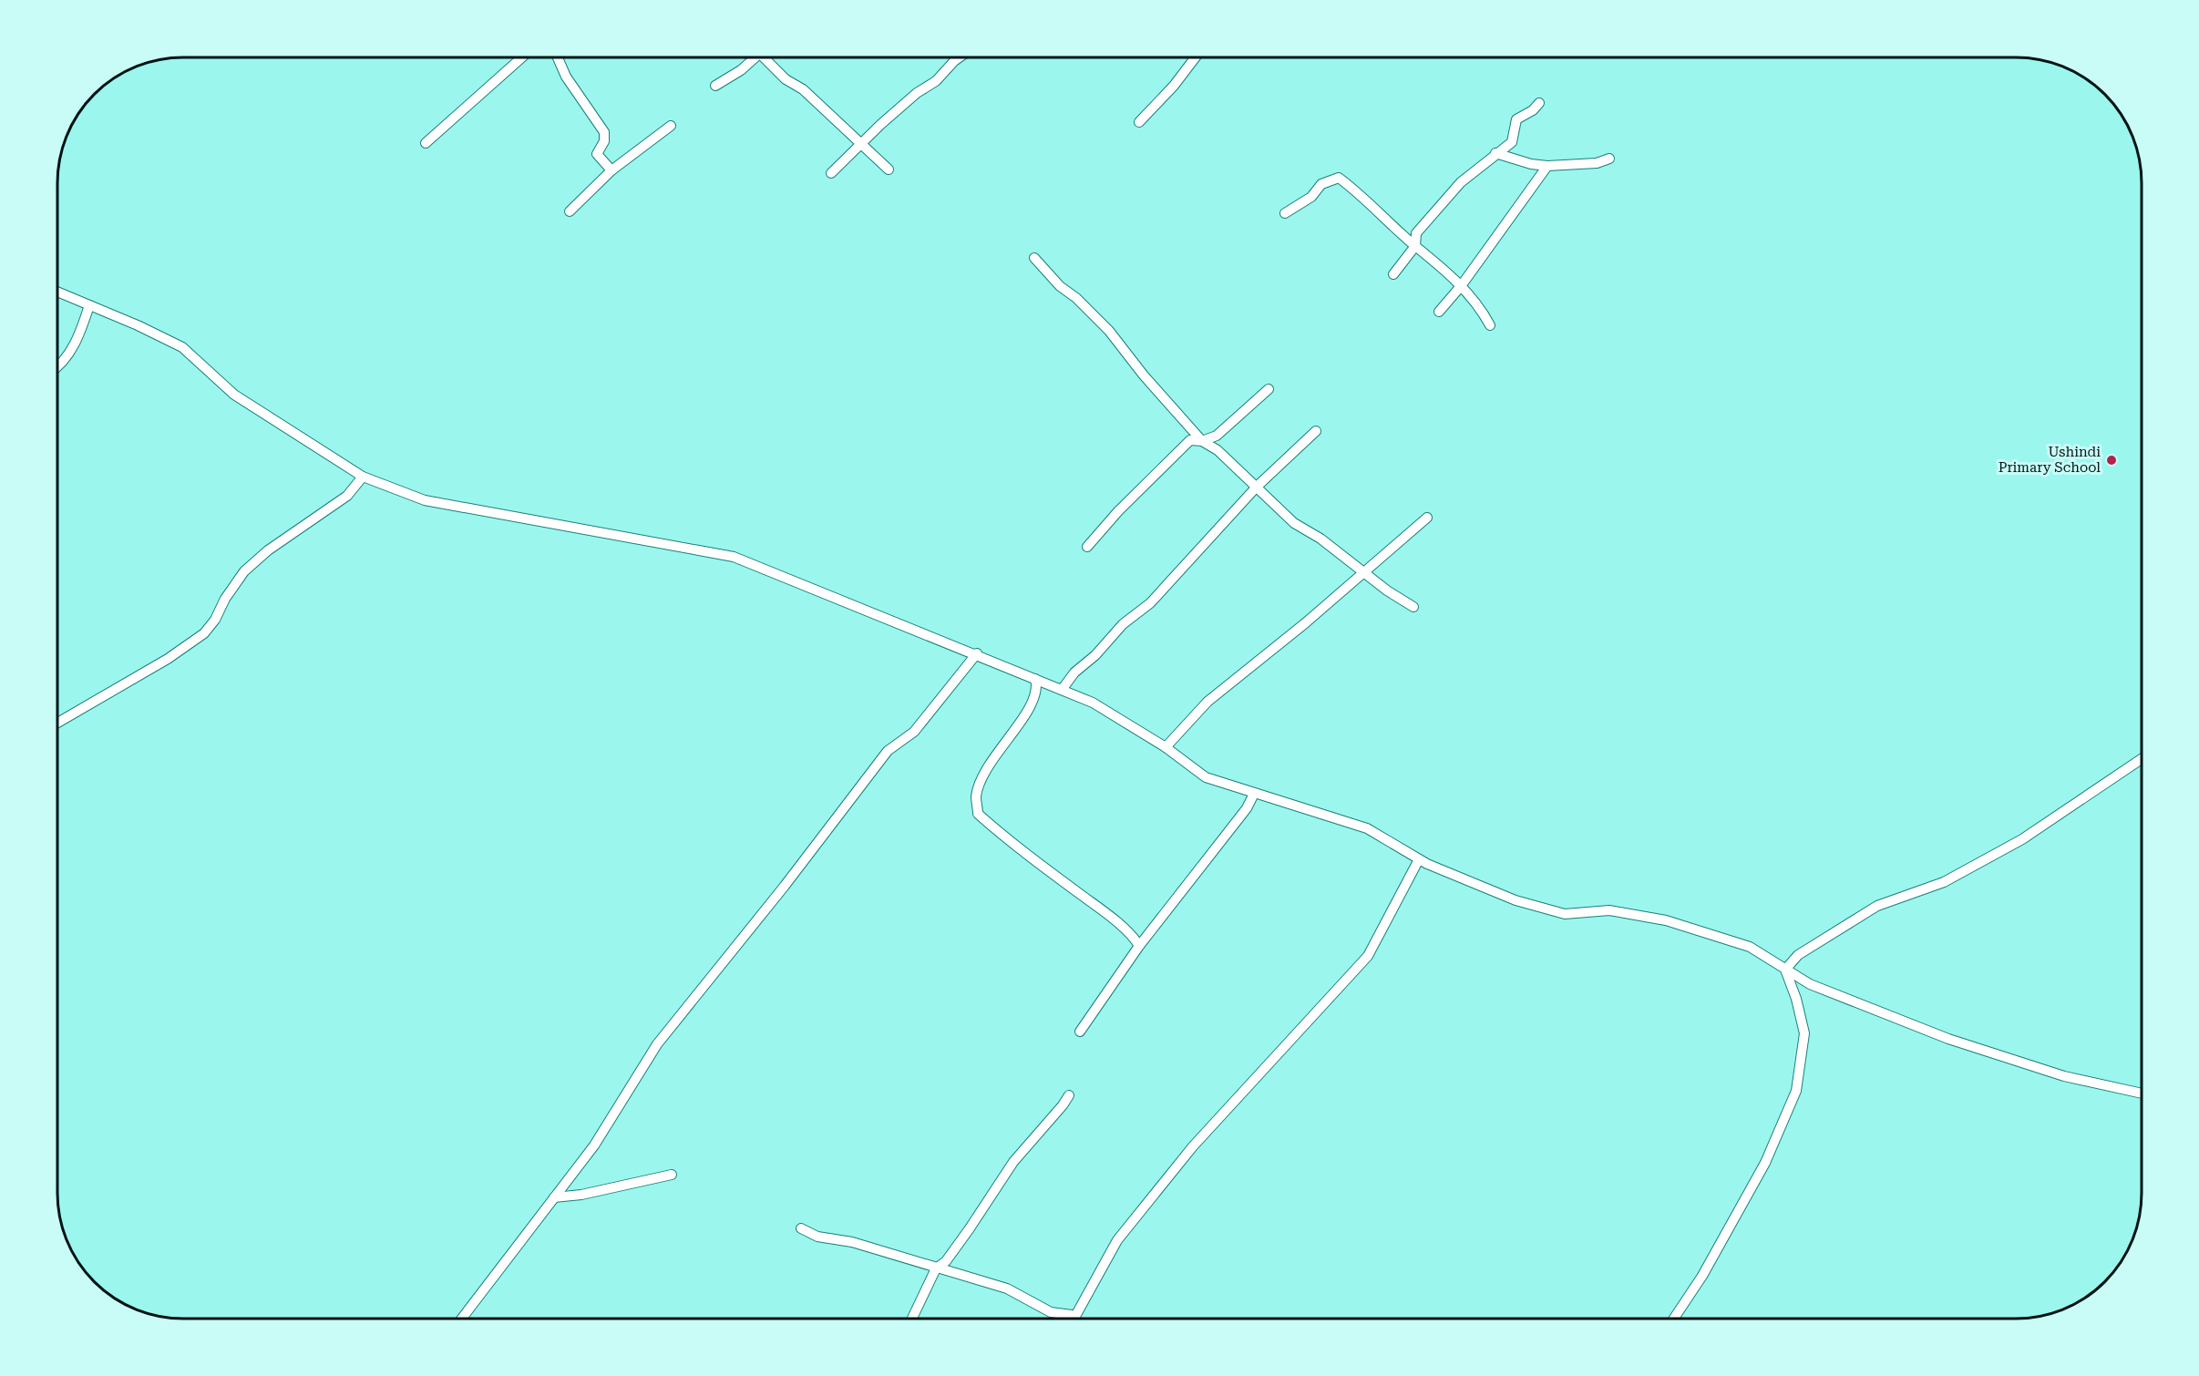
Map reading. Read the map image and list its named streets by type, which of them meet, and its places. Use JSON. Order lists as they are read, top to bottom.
{
  "places": ["Ushindi Primary School"]
}
